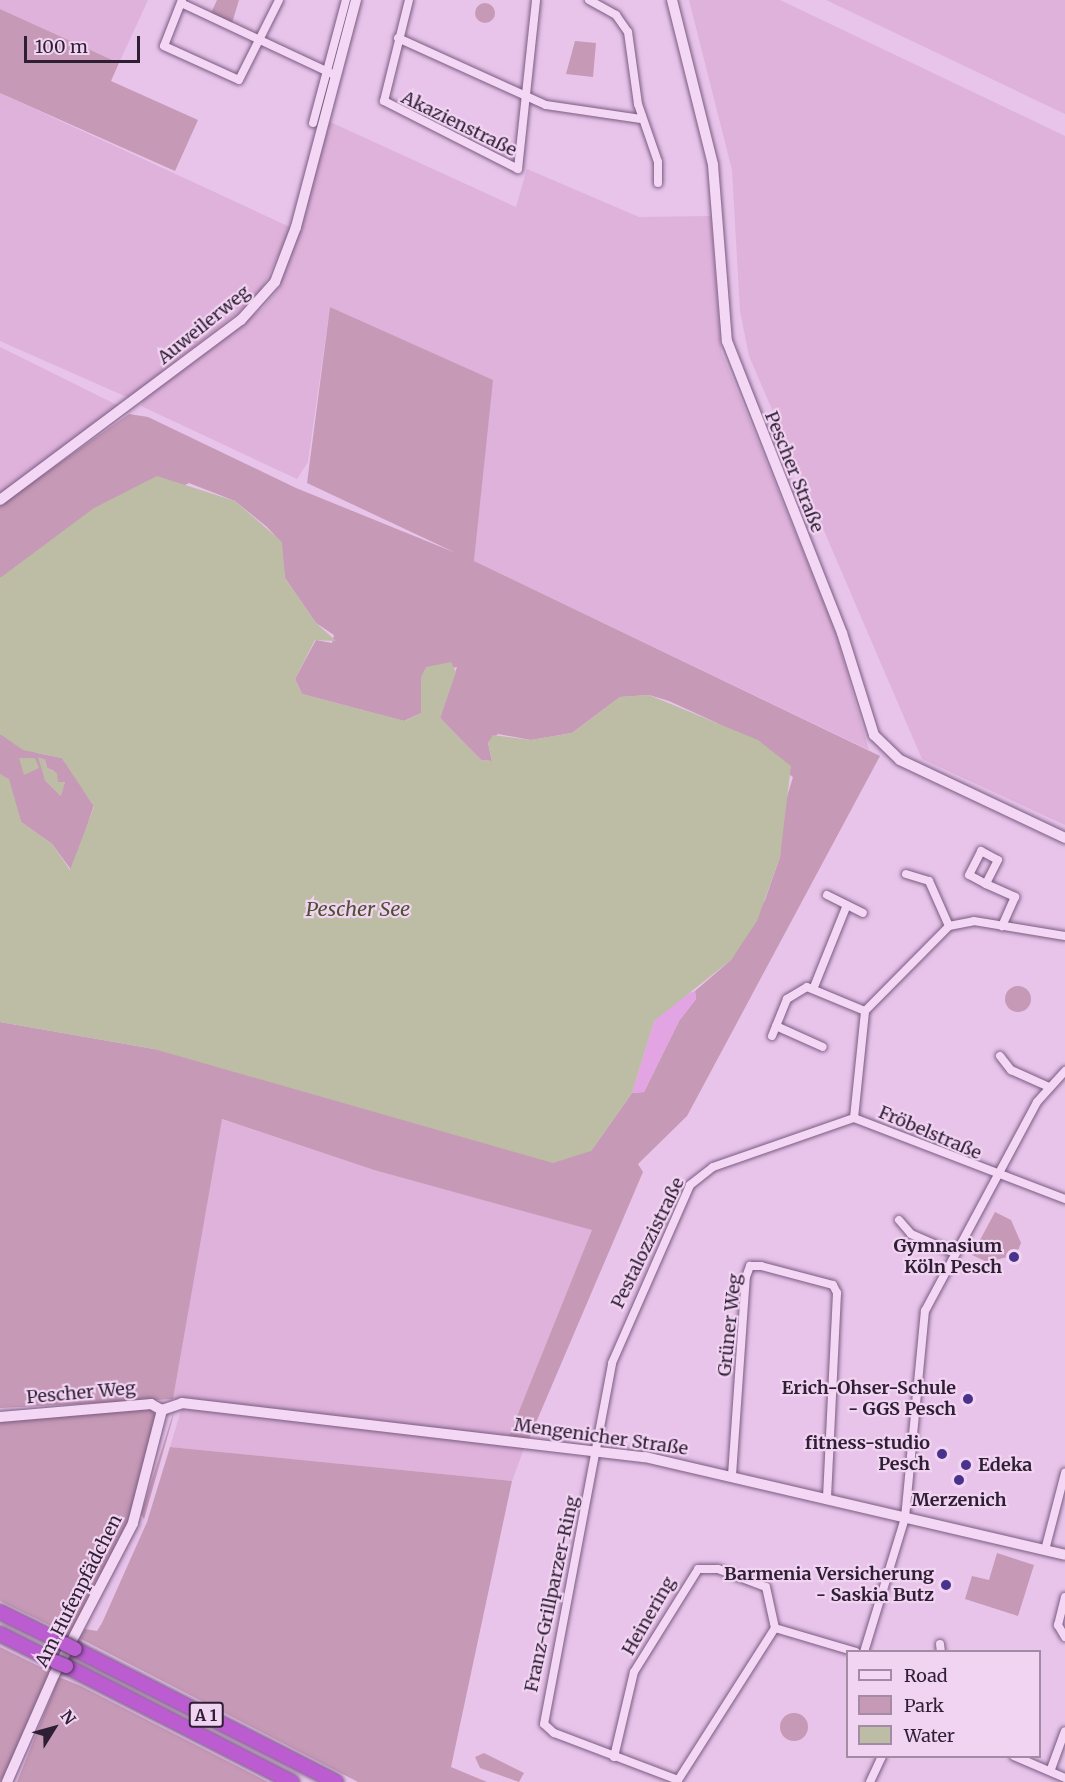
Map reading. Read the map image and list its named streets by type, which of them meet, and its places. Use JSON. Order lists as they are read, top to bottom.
{
  "streets": {
    "highway": ["A 1"],
    "street": [
      "Akazienstraße",
      "Auweilerweg",
      "Pescher Straße",
      "Fröbelstraße",
      "Pestalozzistraße",
      "Grüner Weg",
      "Pescher Weg",
      "Mengenicher Straße",
      "Am Hufenpfädchen",
      "Franz-Grillparzer-Ring",
      "Heinering"
    ]
  },
  "crossings": [
    ["Fröbelstraße", "Pestalozzistraße"],
    ["Pestalozzistraße", "Mengenicher Straße"],
    ["Pestalozzistraße", "Franz-Grillparzer-Ring"],
    ["Grüner Weg", "Mengenicher Straße"],
    ["Pescher Weg", "Mengenicher Straße"],
    ["Pescher Weg", "Am Hufenpfädchen"],
    ["Mengenicher Straße", "Am Hufenpfädchen"],
    ["Mengenicher Straße", "Franz-Grillparzer-Ring"],
    ["Franz-Grillparzer-Ring", "Heinering"]
  ],
  "water": ["Pescher See"],
  "places": [
    "Gymnasium Köln Pesch",
    "Erich-Ohser-Schule - GGS Pesch",
    "fitness-studio Pesch",
    "Edeka",
    "Merzenich",
    "Barmenia Versicherung - Saskia Butz"
  ],
  "legend": ["Road", "Park", "Water"],
  "scale_bar": "100 m",
  "north": "top right"
}
